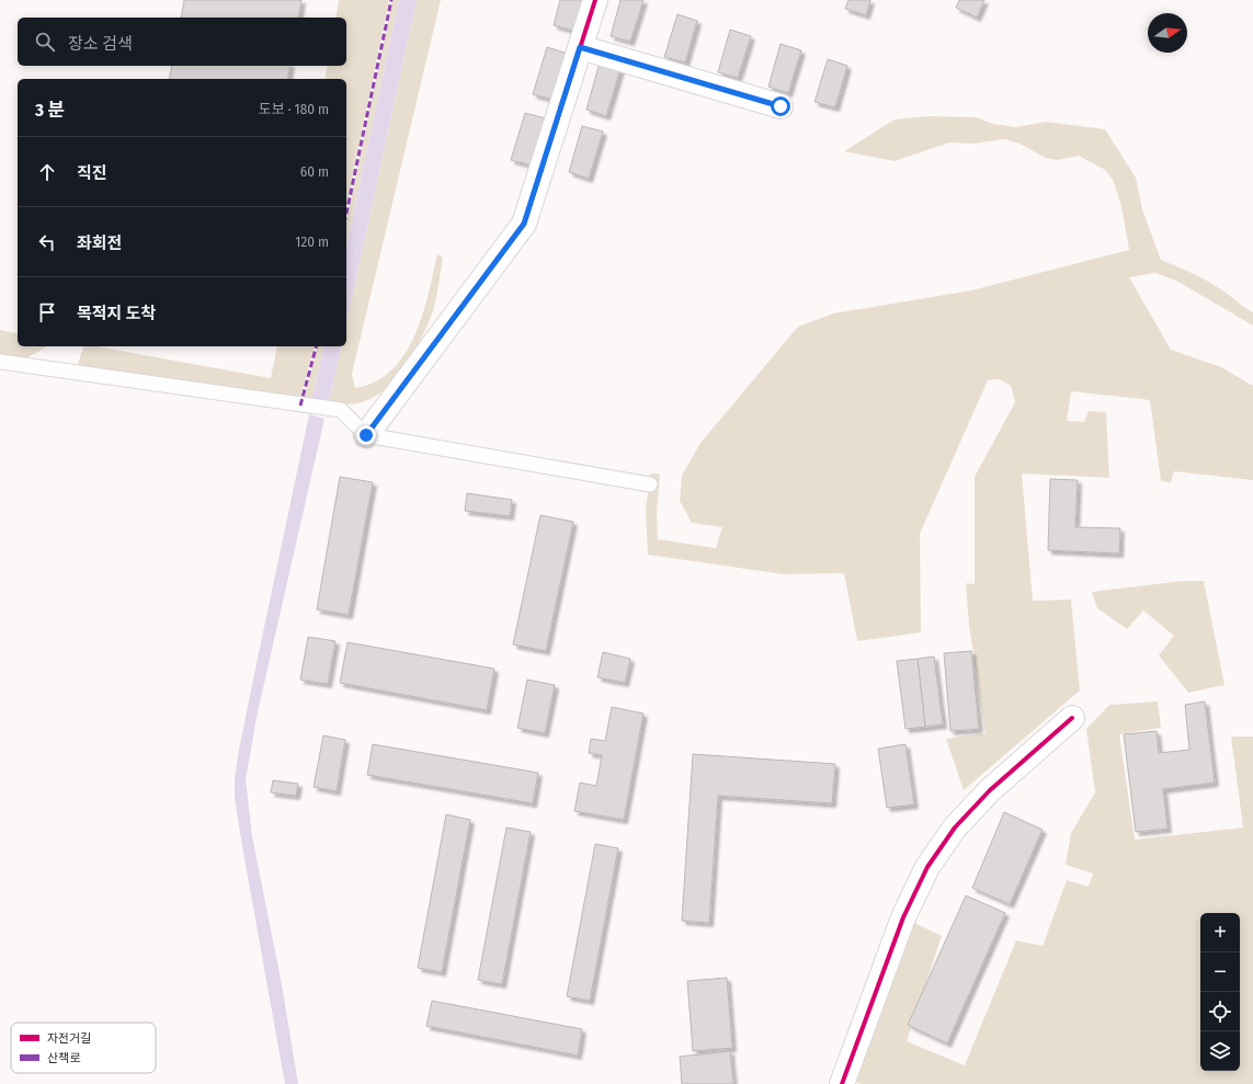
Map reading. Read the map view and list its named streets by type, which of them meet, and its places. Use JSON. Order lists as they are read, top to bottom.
{
  "legend": ["자전거길", "산책로"],
  "north": "right",
  "page": {
    "search": "장소 검색",
    "heading": ["3 분", "도보 · 180 m"],
    "list": [
      ["직진", "60 m"],
      ["좌회전", "120 m"],
      "목적지 도착"
    ],
    "map_buttons": ["+", "−"]
  }
}
